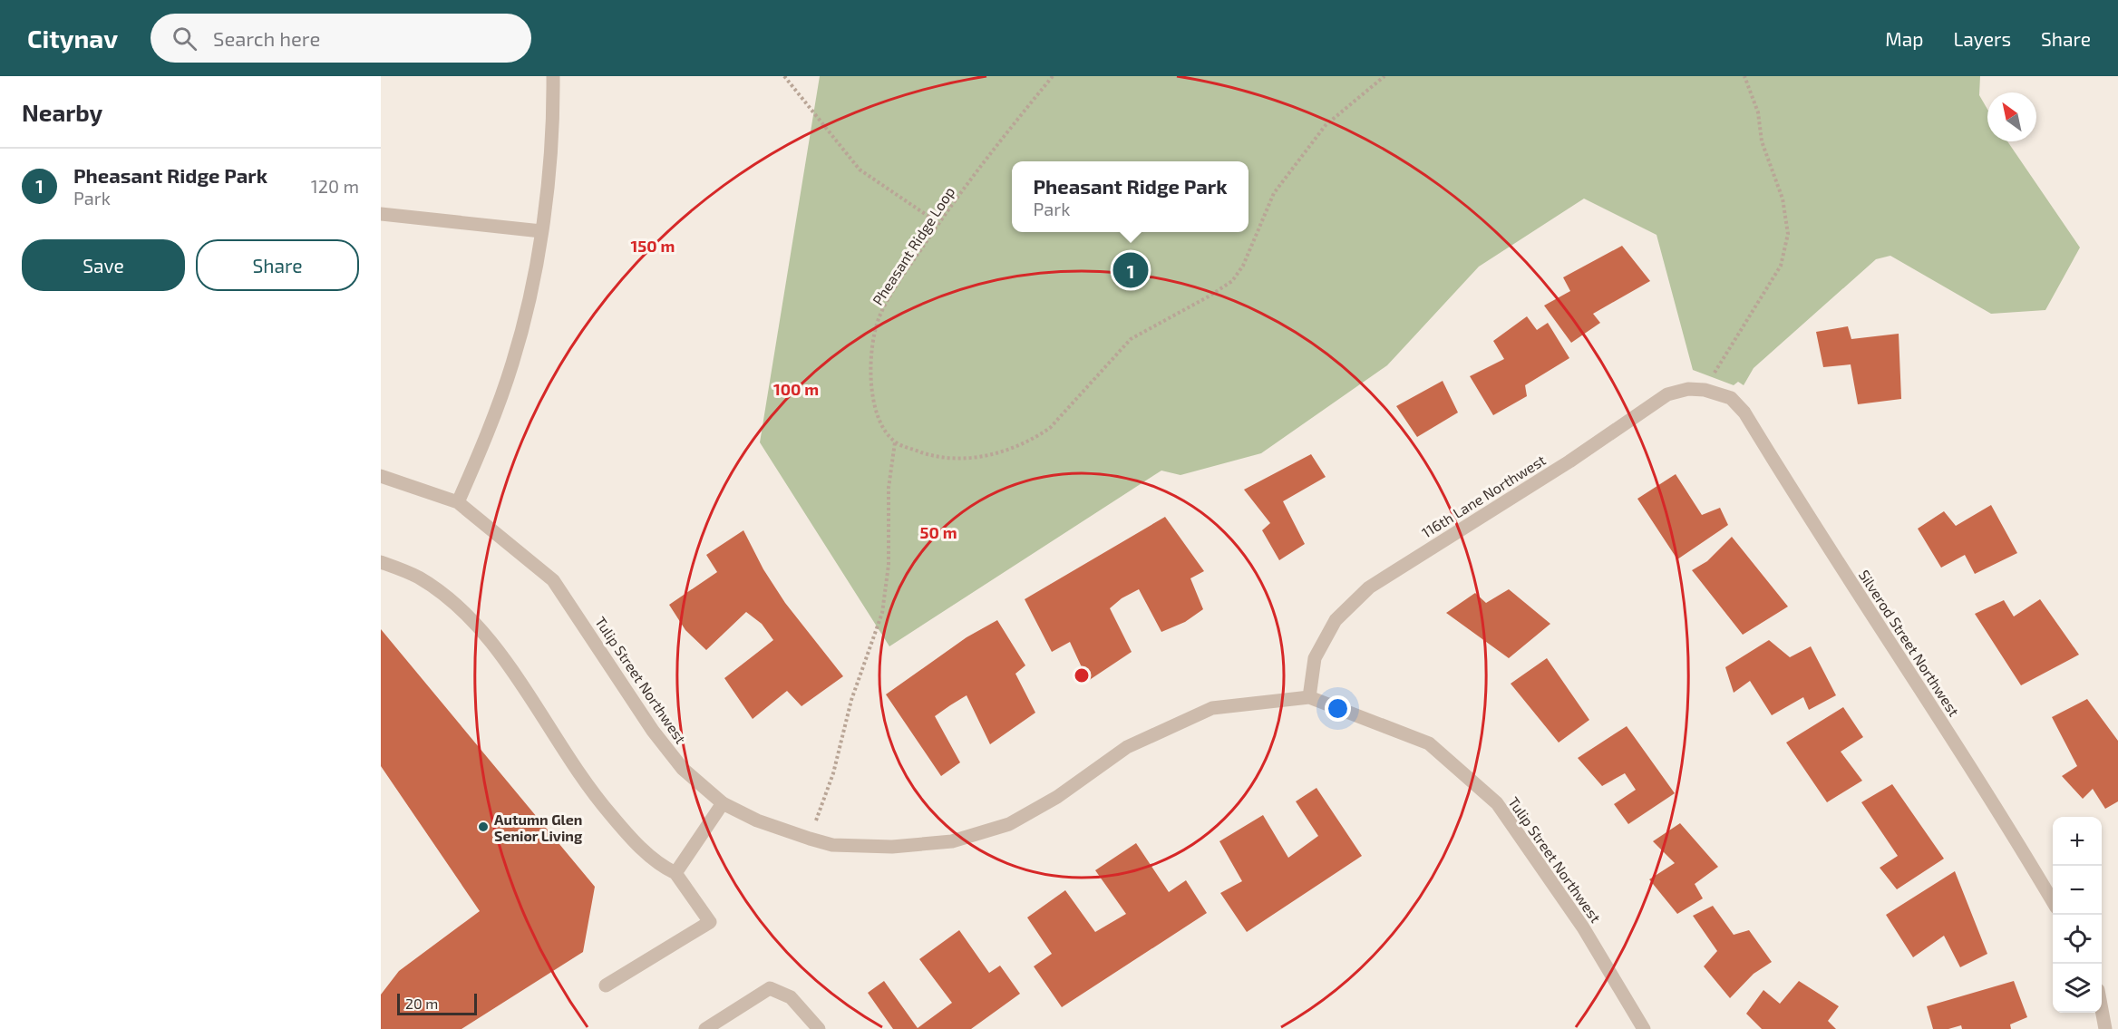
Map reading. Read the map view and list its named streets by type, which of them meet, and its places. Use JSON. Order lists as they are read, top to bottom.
{
  "streets": {
    "street": ["116th Lane Northwest", "Silverod Street Northwest", "Tulip Street Northwest"],
    "path": ["Pheasant Ridge Loop"]
  },
  "crossings": [
    ["116th Lane Northwest", "Silverod Street Northwest"],
    ["116th Lane Northwest", "Tulip Street Northwest"]
  ],
  "places": ["Autumn Glen Senior Living"],
  "scale_bar": "20 m",
  "north": "top left",
  "page": {
    "header": "Citynav",
    "search": "Search here",
    "nav": ["Map", "Layers", "Share"],
    "heading": "Nearby",
    "list": [
      {
        "mark": "1",
        "name": "Pheasant Ridge Park",
        "note": "Park",
        "value": "120 m"
      }
    ],
    "popup": ["Pheasant Ridge Park", "Park"],
    "buttons": ["Save", "Share"],
    "pins": "1",
    "map_buttons": ["+", "−"],
    "scale": "20 m"
  },
  "rings": ["150 m", "100 m", "50 m"]
}
